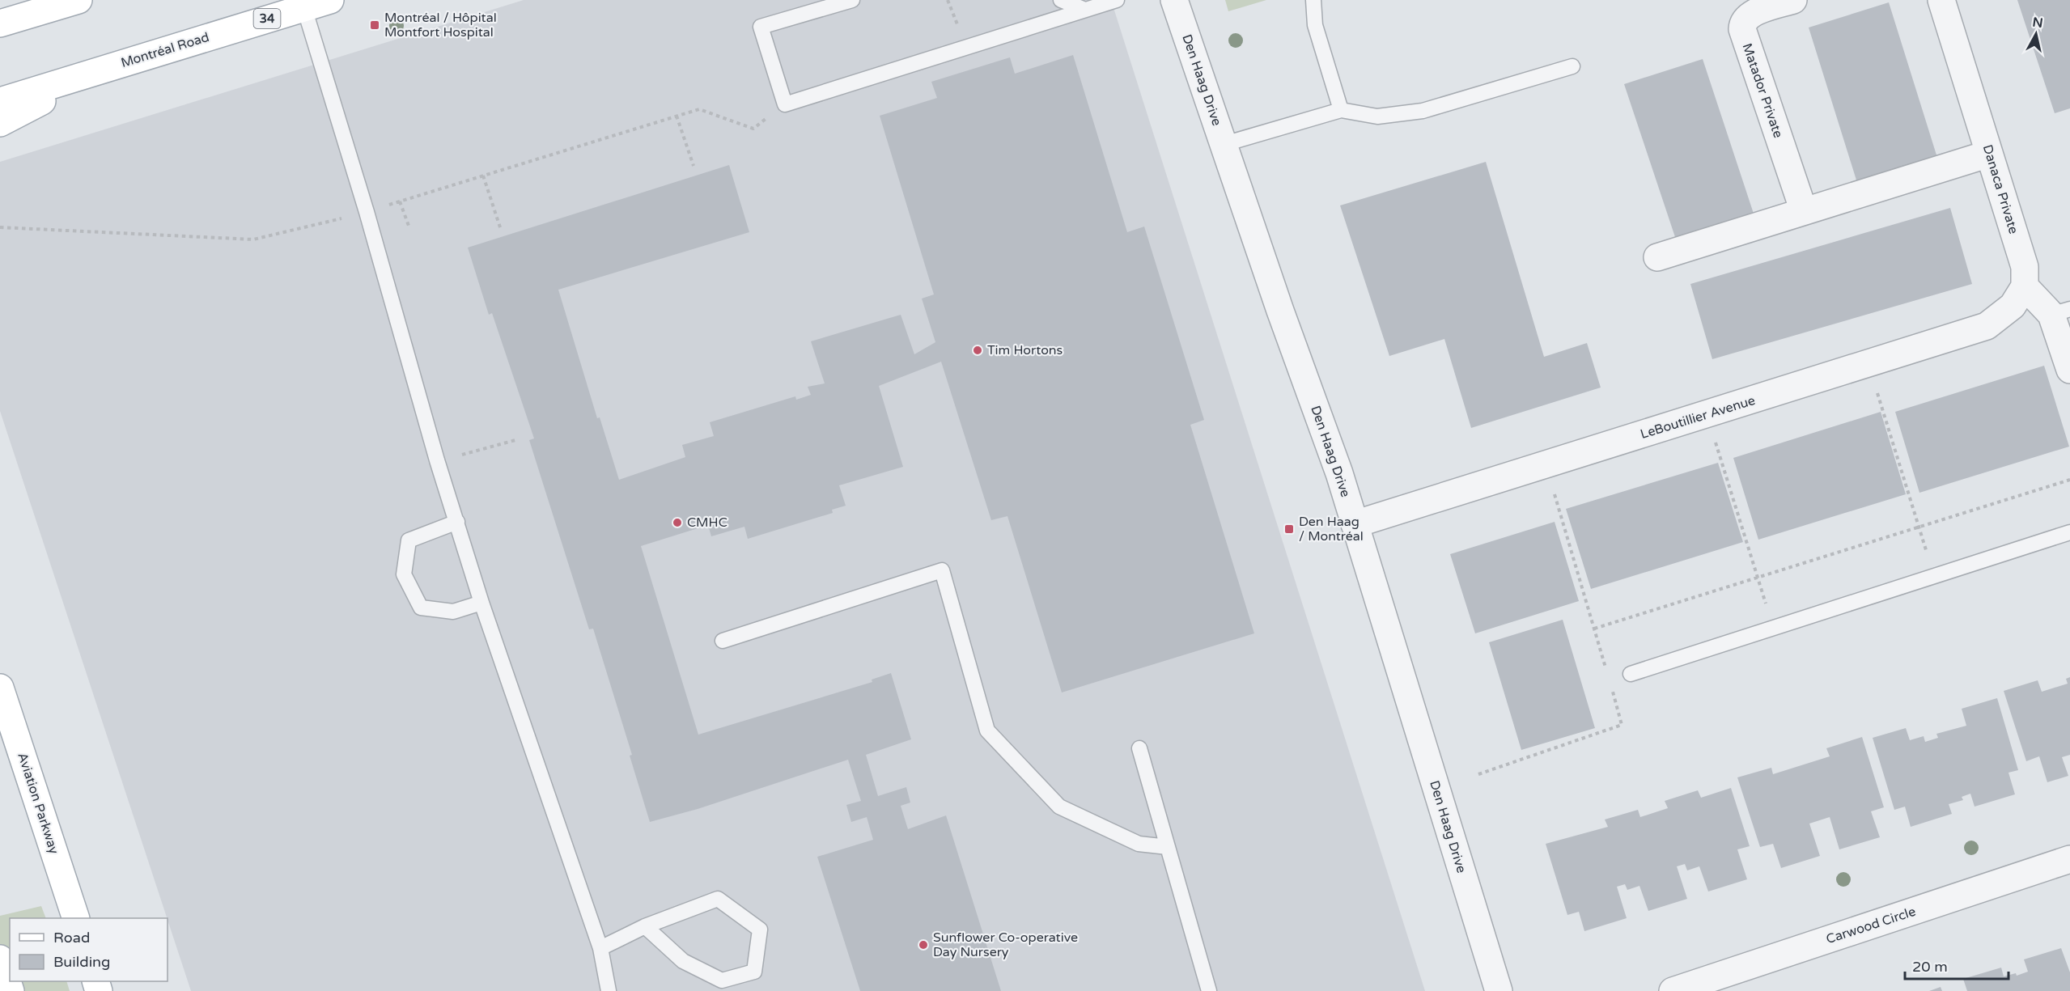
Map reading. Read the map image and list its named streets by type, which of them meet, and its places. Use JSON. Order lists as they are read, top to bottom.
{
  "streets": {
    "main road": ["34", "Montréal Road", "Aviation Parkway"],
    "street": [
      "Den Haag Drive",
      "Matador Private",
      "Danaca Private",
      "LeBoutillier Avenue",
      "Carwood Circle"
    ]
  },
  "crossings": [
    ["Den Haag Drive", "LeBoutillier Avenue"],
    ["Danaca Private", "LeBoutillier Avenue"]
  ],
  "places": {
    "transit": ["Montréal / Hôpital Montfort Hospital", "Den Haag / Montréal"],
    "other": ["Tim Hortons", "CMHC", "Sunflower Co-operative Day Nursery"]
  },
  "legend": ["Road", "Building"],
  "scale_bar": "20 m",
  "north": "top"
}
